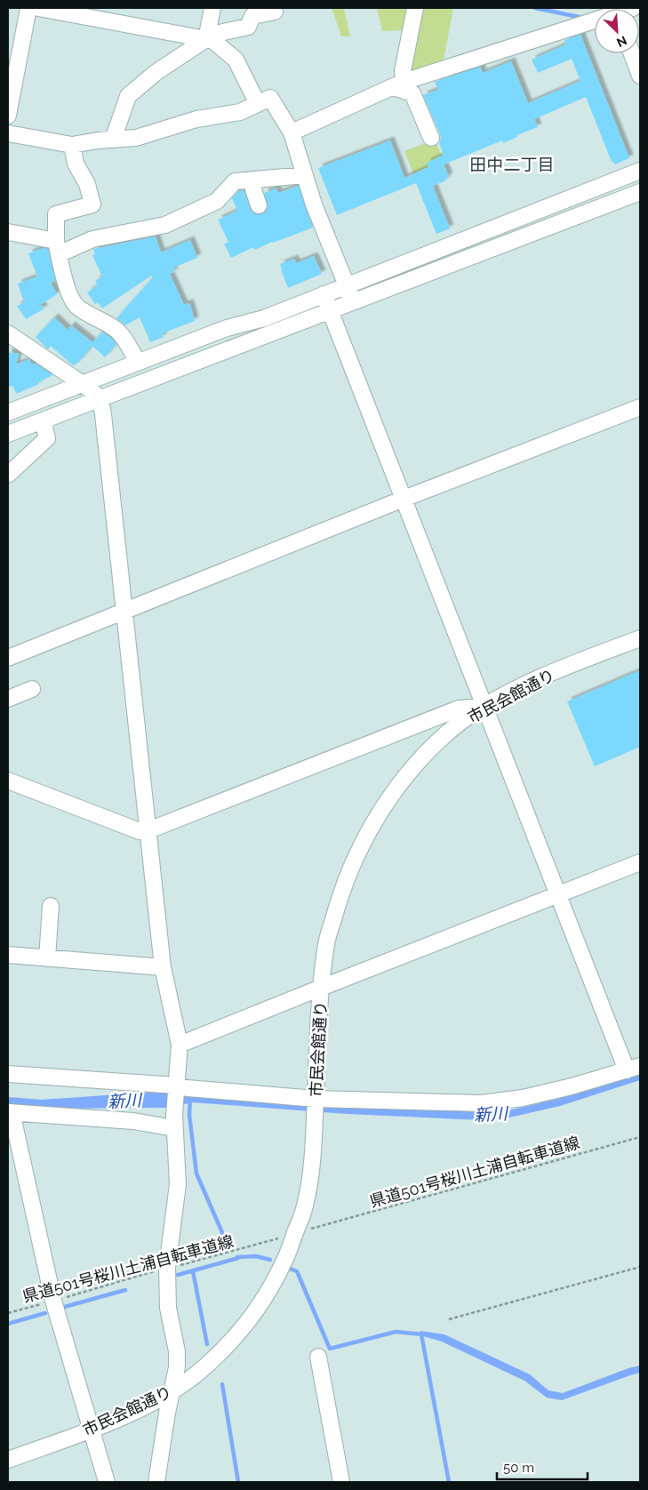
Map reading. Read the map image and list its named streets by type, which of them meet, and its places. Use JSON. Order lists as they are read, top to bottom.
{
  "streets": {
    "street": ["市民会館通り"],
    "path": ["県道501号桜川土浦自転車道線"]
  },
  "districts": ["田中二丁目"],
  "water": ["新川"],
  "scale_bar": "50 m",
  "north": "bottom right"
}
